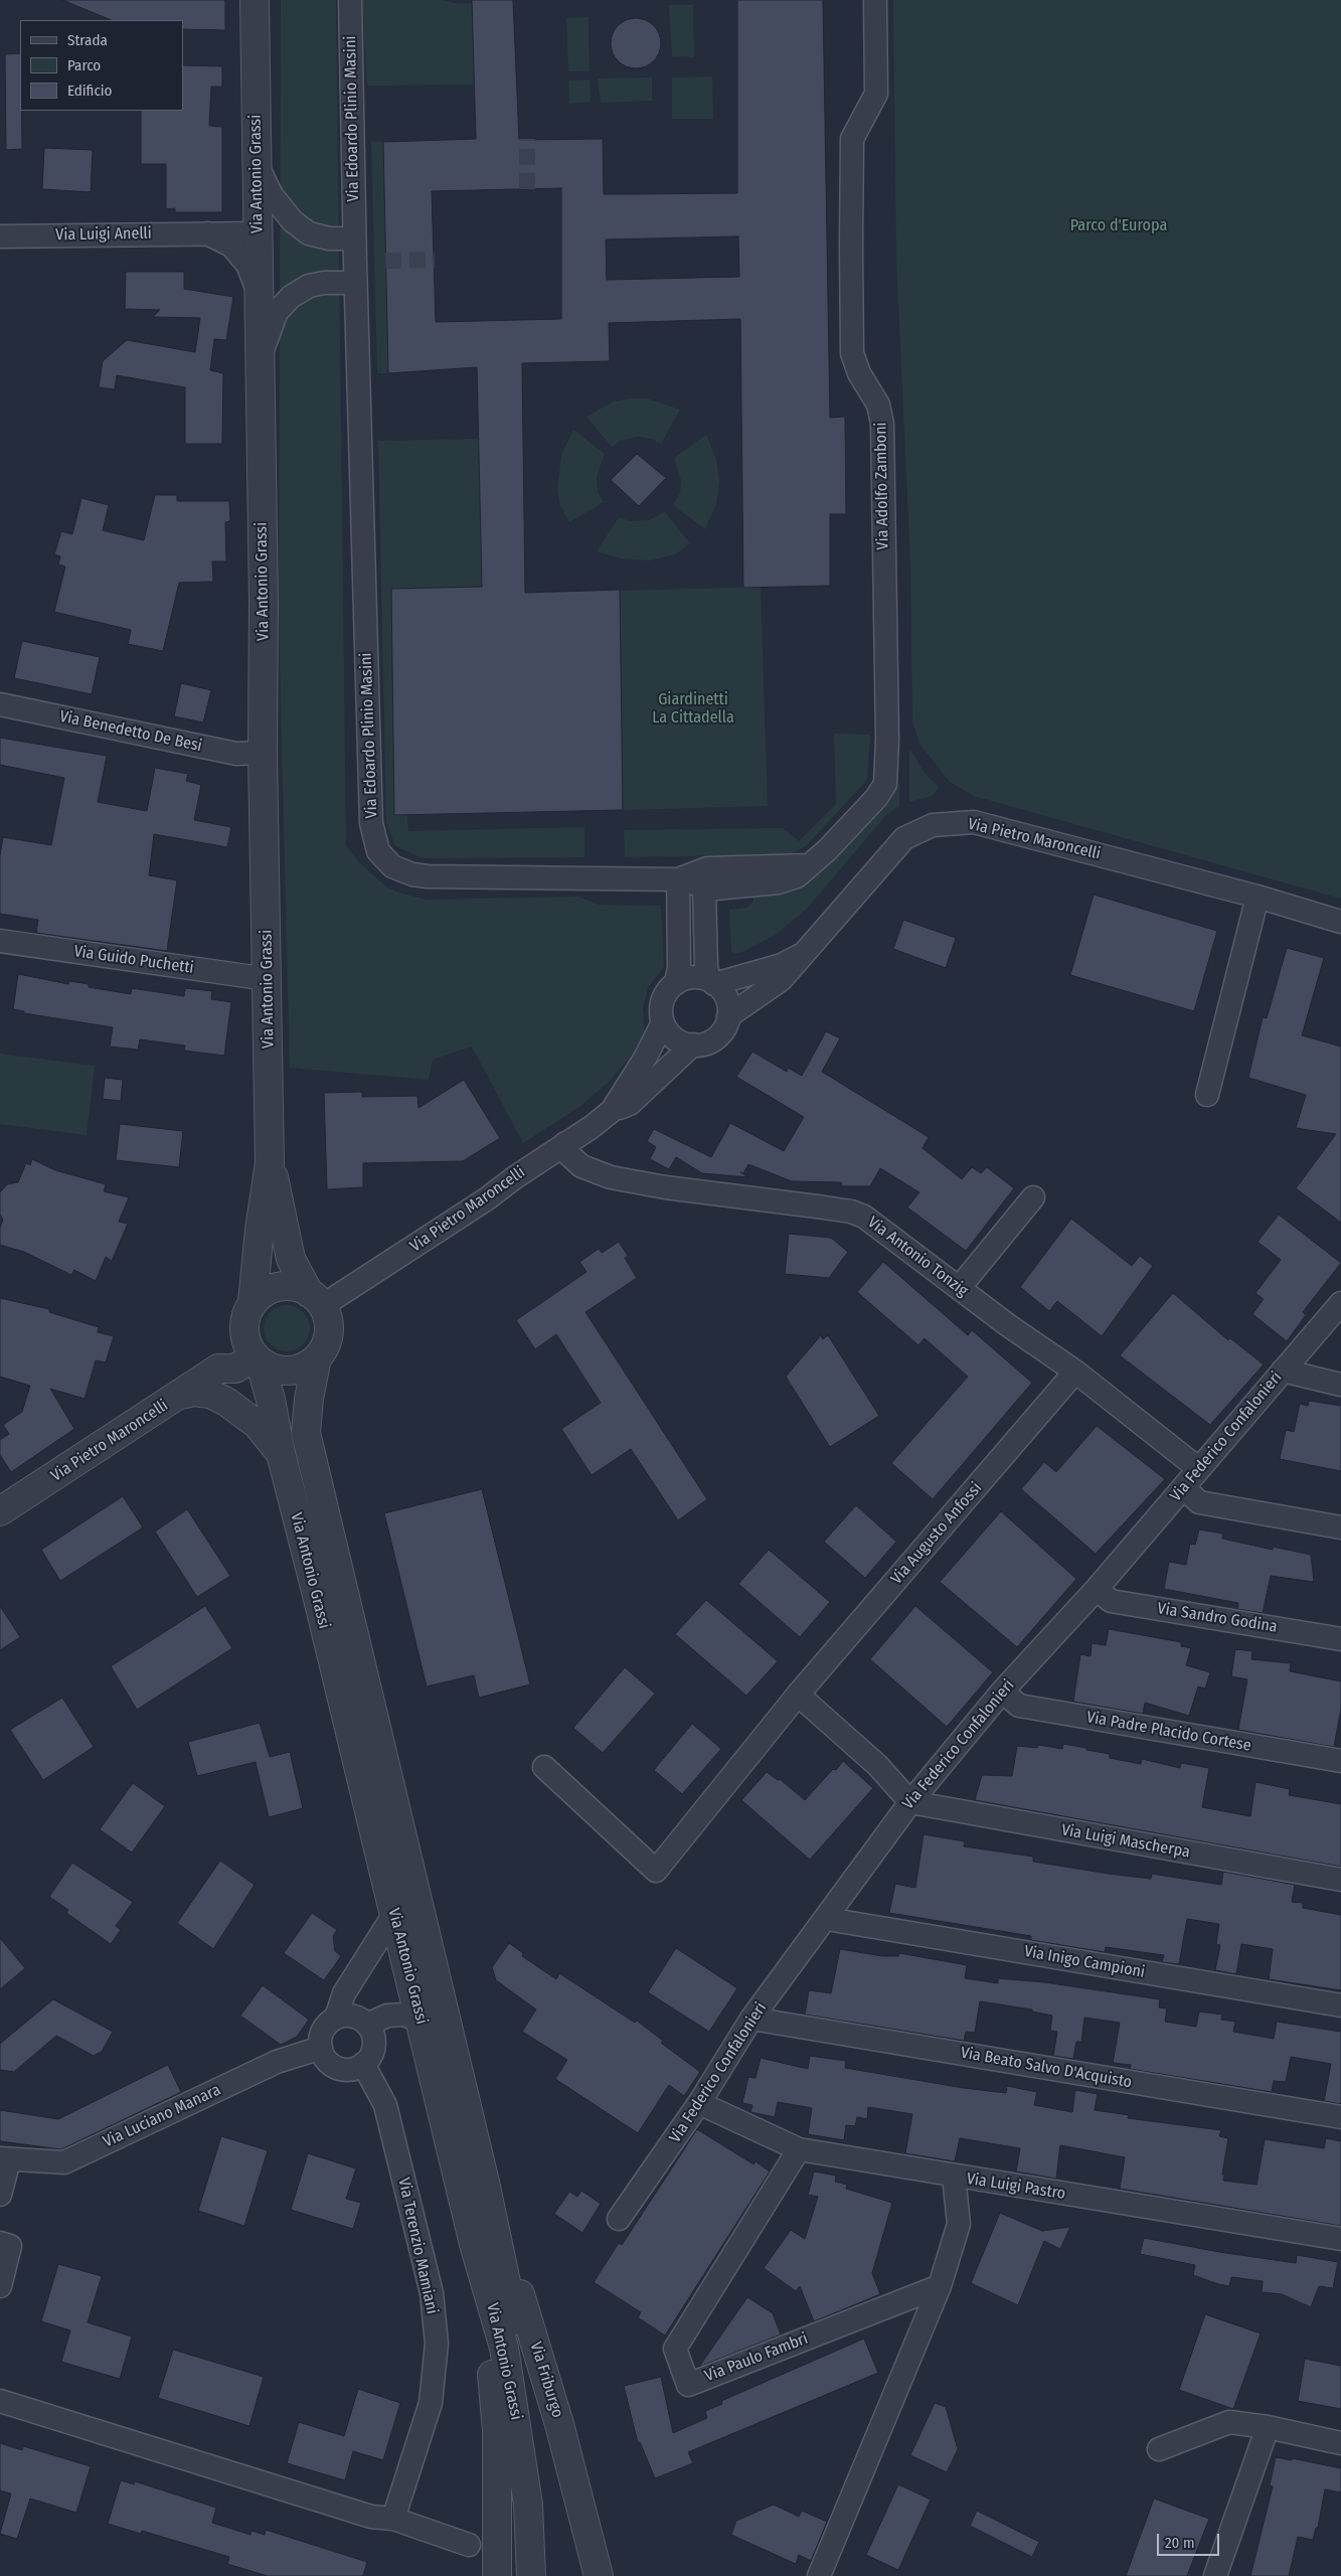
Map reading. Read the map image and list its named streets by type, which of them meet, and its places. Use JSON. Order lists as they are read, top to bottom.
{
  "streets": {
    "street": [
      "Via Edoardo Plinio Masini",
      "Via Antonio Grassi",
      "Via Luigi Anelli",
      "Via Adolfo Zamboni",
      "Via Benedetto De Besi",
      "Via Pietro Maroncelli",
      "Via Guido Puchetti",
      "Via Antonio Tonzig",
      "Via Federico Confalonieri",
      "Via Augusto Anfossi",
      "Via Sandro Godina",
      "Via Padre Placido Cortese",
      "Via Luigi Mascherpa",
      "Via Inigo Campioni",
      "Via Beato Salvo D'Acquisto",
      "Via Luciano Manara",
      "Via Luigi Pastro",
      "Via Terenzio Mamiani",
      "Via Paulo Fambri",
      "Via Friburgo"
    ]
  },
  "crossings": [
    ["Via Edoardo Plinio Masini", "Via Adolfo Zamboni"],
    ["Via Antonio Grassi", "Via Luigi Anelli"],
    ["Via Antonio Grassi", "Via Benedetto De Besi"],
    ["Via Antonio Grassi", "Via Pietro Maroncelli"],
    ["Via Antonio Grassi", "Via Guido Puchetti"],
    ["Via Antonio Grassi", "Via Friburgo"],
    ["Via Pietro Maroncelli", "Via Antonio Tonzig"],
    ["Via Antonio Tonzig", "Via Federico Confalonieri"],
    ["Via Antonio Tonzig", "Via Augusto Anfossi"],
    ["Via Federico Confalonieri", "Via Sandro Godina"],
    ["Via Federico Confalonieri", "Via Padre Placido Cortese"],
    ["Via Federico Confalonieri", "Via Luigi Mascherpa"],
    ["Via Federico Confalonieri", "Via Inigo Campioni"],
    ["Via Federico Confalonieri", "Via Beato Salvo D'Acquisto"],
    ["Via Federico Confalonieri", "Via Luigi Pastro"],
    ["Via Luciano Manara", "Via Terenzio Mamiani"],
    ["Via Luigi Pastro", "Via Paulo Fambri"]
  ],
  "parks": ["Parco d'Europa", "Giardinetti La Cittadella"],
  "legend": ["Strada", "Parco", "Edificio"],
  "scale_bar": "20 m"
}
